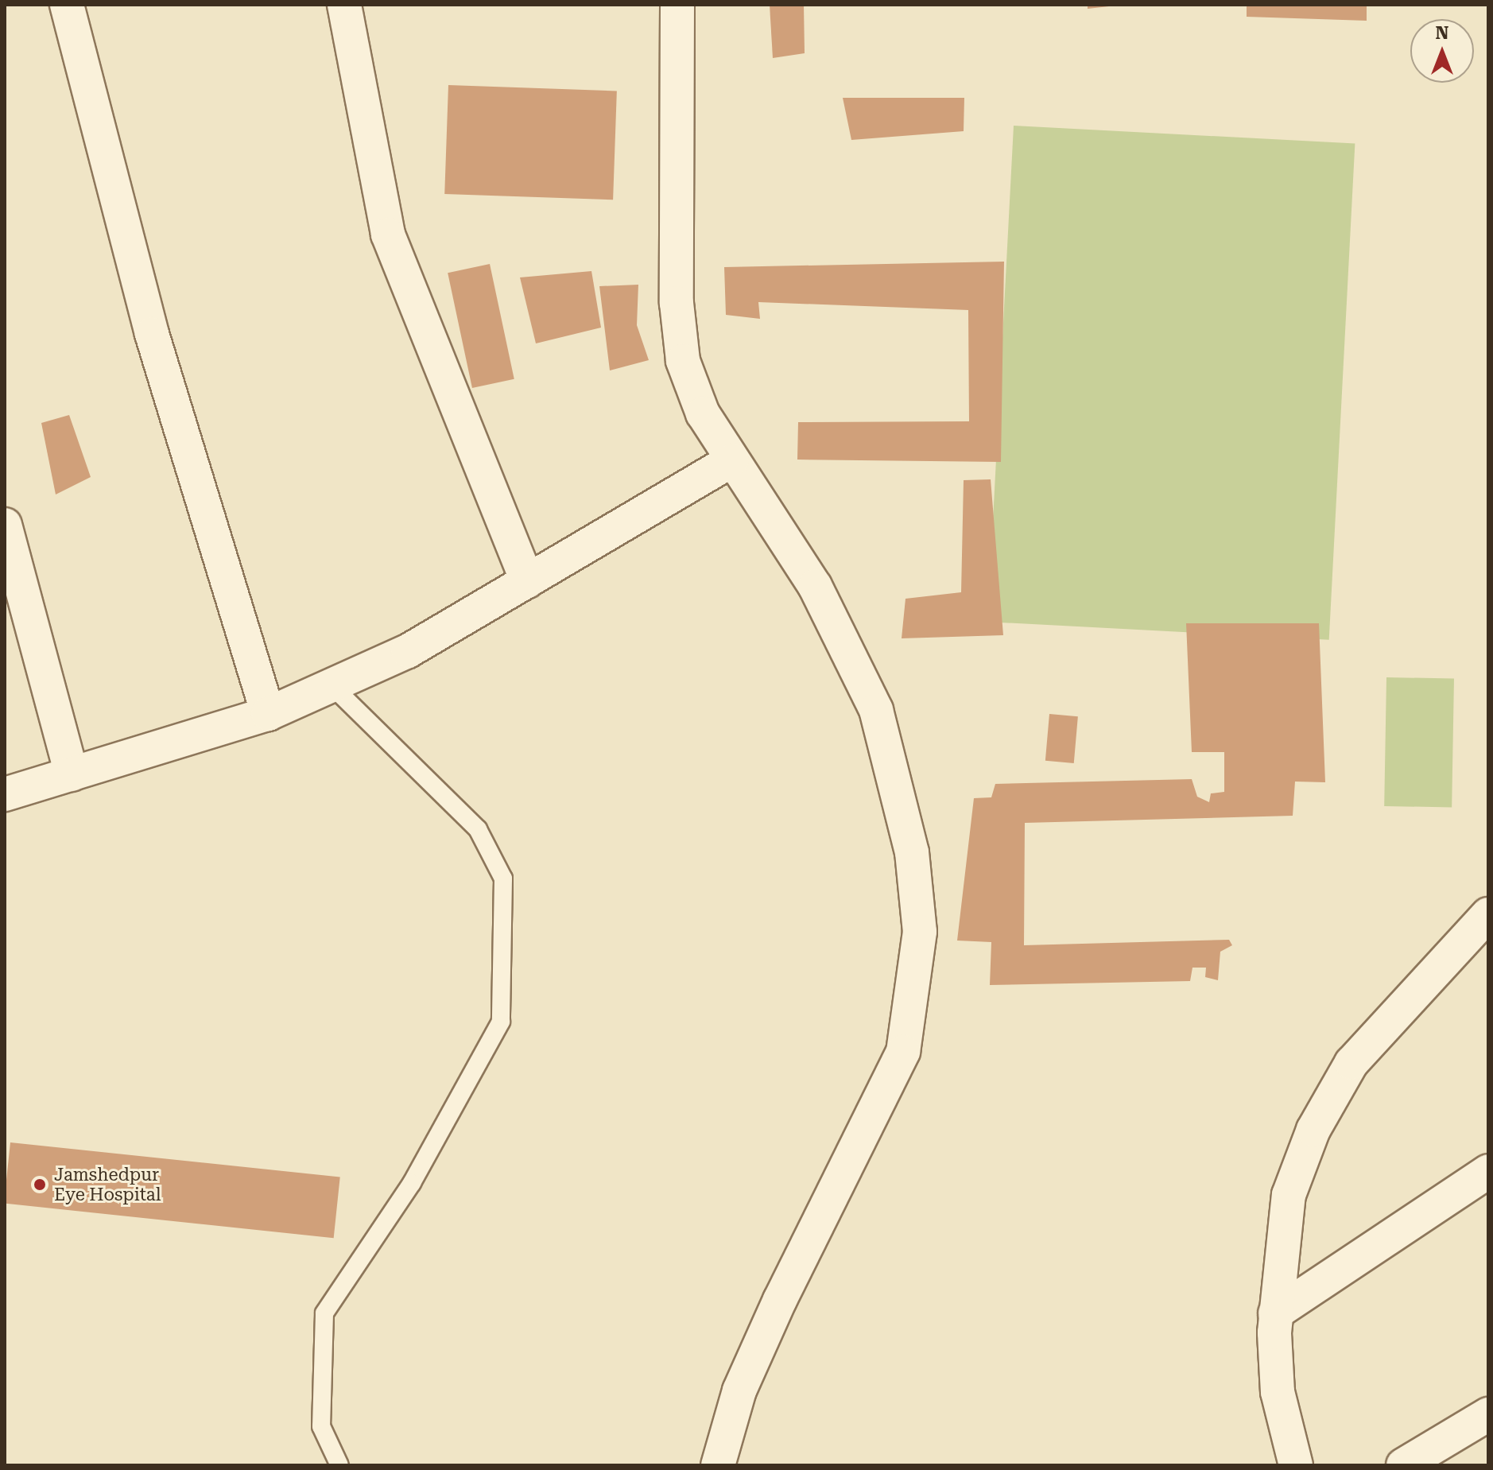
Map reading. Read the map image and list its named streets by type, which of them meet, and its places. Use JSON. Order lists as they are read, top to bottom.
{
  "places": ["Jamshedpur Eye Hospital"],
  "north": "top"
}
